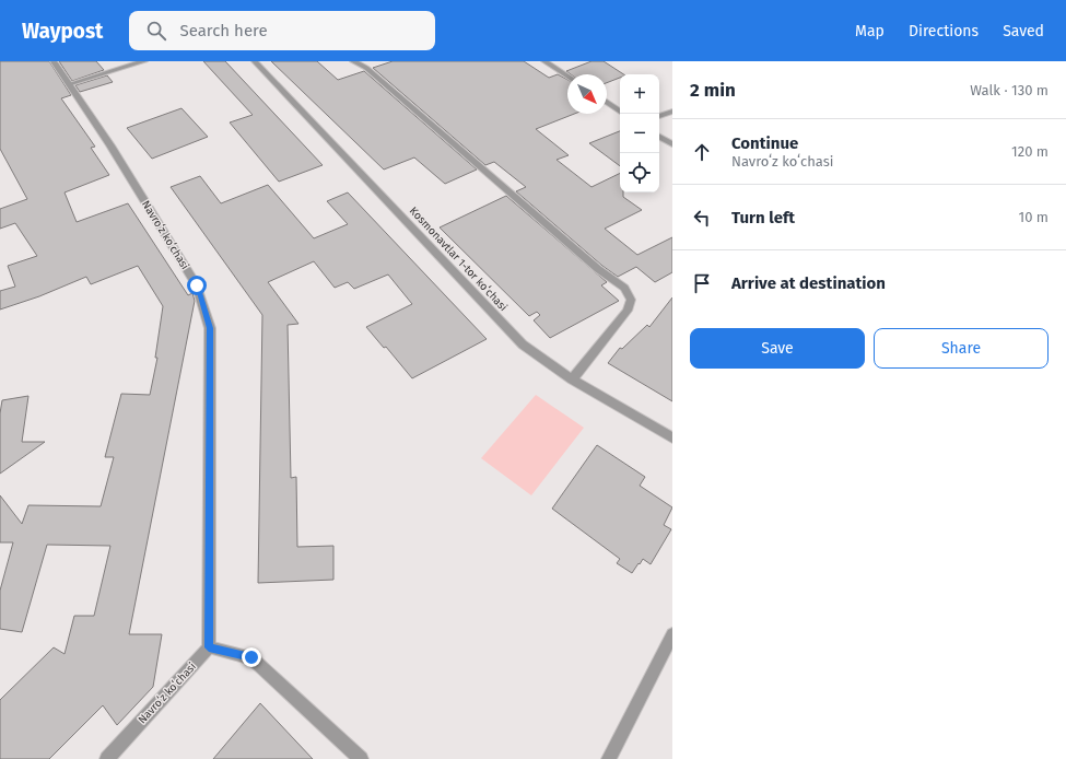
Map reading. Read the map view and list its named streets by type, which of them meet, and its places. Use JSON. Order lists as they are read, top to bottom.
{
  "streets": {
    "street": ["Navroʻz koʻchasi", "Kosmonavtlar 1-tor koʻchasi"]
  },
  "north": "bottom right",
  "page": {
    "header": "Waypost",
    "search": "Search here",
    "nav": ["Map", "Directions", "Saved"],
    "heading": ["2 min", "Walk · 130 m"],
    "map_buttons": ["+", "−"],
    "list": [
      ["Continue", "Navroʻz koʻchasi", "120 m"],
      ["Turn left", "10 m"],
      "Arrive at destination"
    ],
    "buttons": ["Save", "Share"]
  }
}
